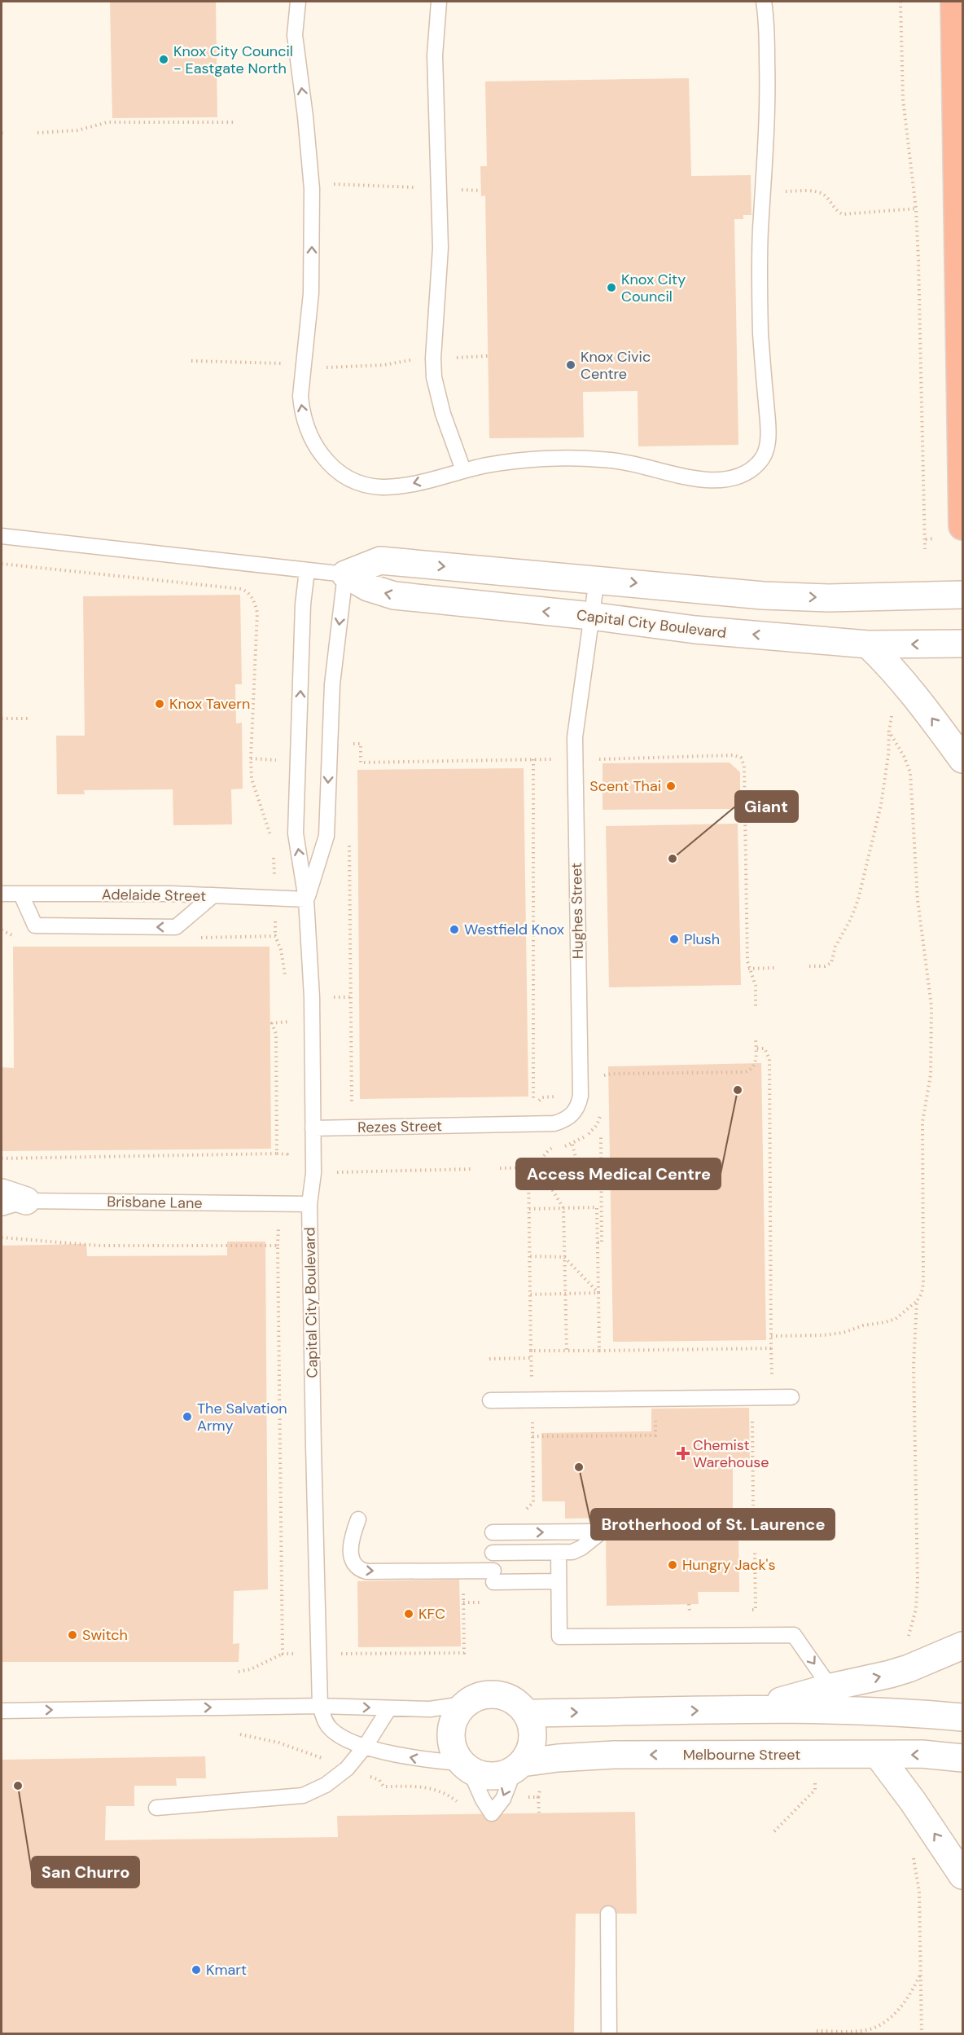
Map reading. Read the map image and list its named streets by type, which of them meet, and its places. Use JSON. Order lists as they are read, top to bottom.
{
  "streets": {
    "street": ["Capital City Boulevard", "Melbourne Street"],
    "lane": [
      "Adelaide Street",
      "Hughes Street",
      "Rezes Street",
      "Brisbane Lane"
    ]
  },
  "crossings": [
    ["Capital City Boulevard", "Adelaide Street"],
    ["Capital City Boulevard", "Hughes Street"],
    ["Capital City Boulevard", "Rezes Street"],
    ["Capital City Boulevard", "Brisbane Lane"],
    ["Hughes Street", "Rezes Street"]
  ],
  "places": {
    "other": [
      "Knox City Council - Eastgate North",
      "Knox City Council",
      "Knox Civic Centre",
      "Knox Tavern",
      "Scent Thai",
      "Giant",
      "Westfield Knox",
      "Plush",
      "Access Medical Centre",
      "The Salvation Army",
      "Brotherhood of St. Laurence",
      "Hungry Jack's",
      "KFC",
      "Switch",
      "San Churro",
      "Kmart"
    ],
    "health": ["Chemist Warehouse"]
  }
}
